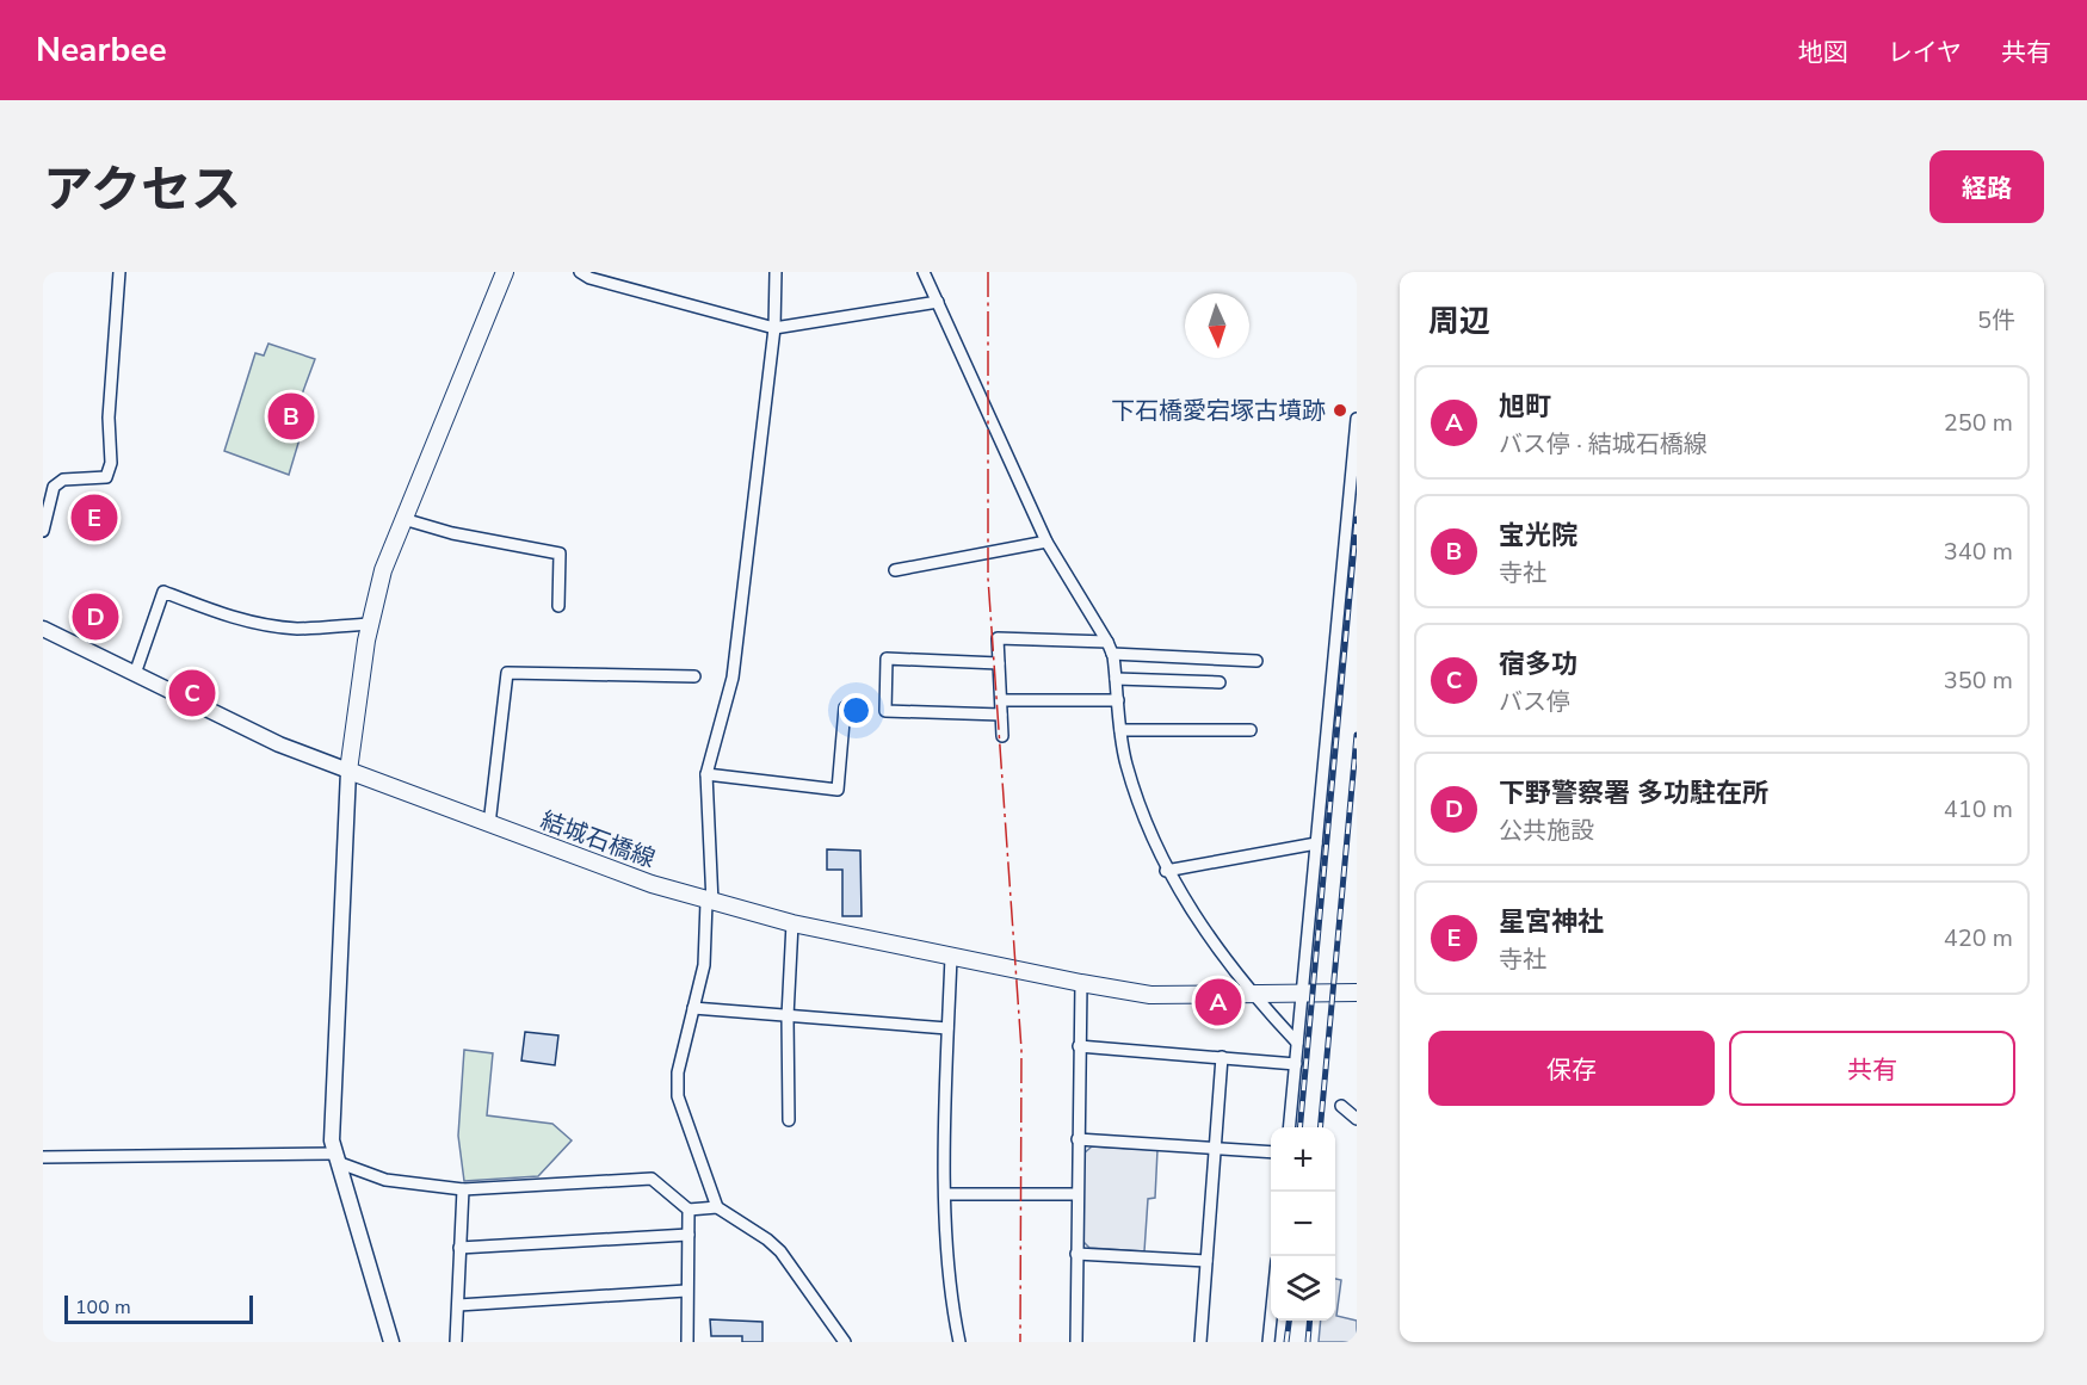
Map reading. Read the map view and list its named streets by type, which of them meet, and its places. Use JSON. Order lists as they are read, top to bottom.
{
  "streets": {
    "main road": ["結城石橋線"]
  },
  "places": ["下石橋愛宕塚古墳跡"],
  "scale_bar": "100 m",
  "north": "bottom",
  "page": {
    "header": "Nearbee",
    "nav": ["地図", "レイヤ", "共有"],
    "title": "アクセス",
    "buttons": [
      "経路",
      ["保存", "共有"]
    ],
    "heading": ["周辺", "5件"],
    "list": [
      {
        "mark": "A",
        "name": "旭町",
        "note": "バス停 · 結城石橋線",
        "value": "250 m"
      },
      {
        "mark": "B",
        "name": "宝光院",
        "note": "寺社",
        "value": "340 m"
      },
      {
        "mark": "C",
        "name": "宿多功",
        "note": "バス停",
        "value": "350 m"
      },
      {
        "mark": "D",
        "name": "下野警察署 多功駐在所",
        "note": "公共施設",
        "value": "410 m"
      },
      {
        "mark": "E",
        "name": "星宮神社",
        "note": "寺社",
        "value": "420 m"
      }
    ],
    "pins": [
      "B",
      "E",
      "D",
      "C",
      "A"
    ],
    "map_buttons": ["+", "−"],
    "scale": "100 m"
  }
}
